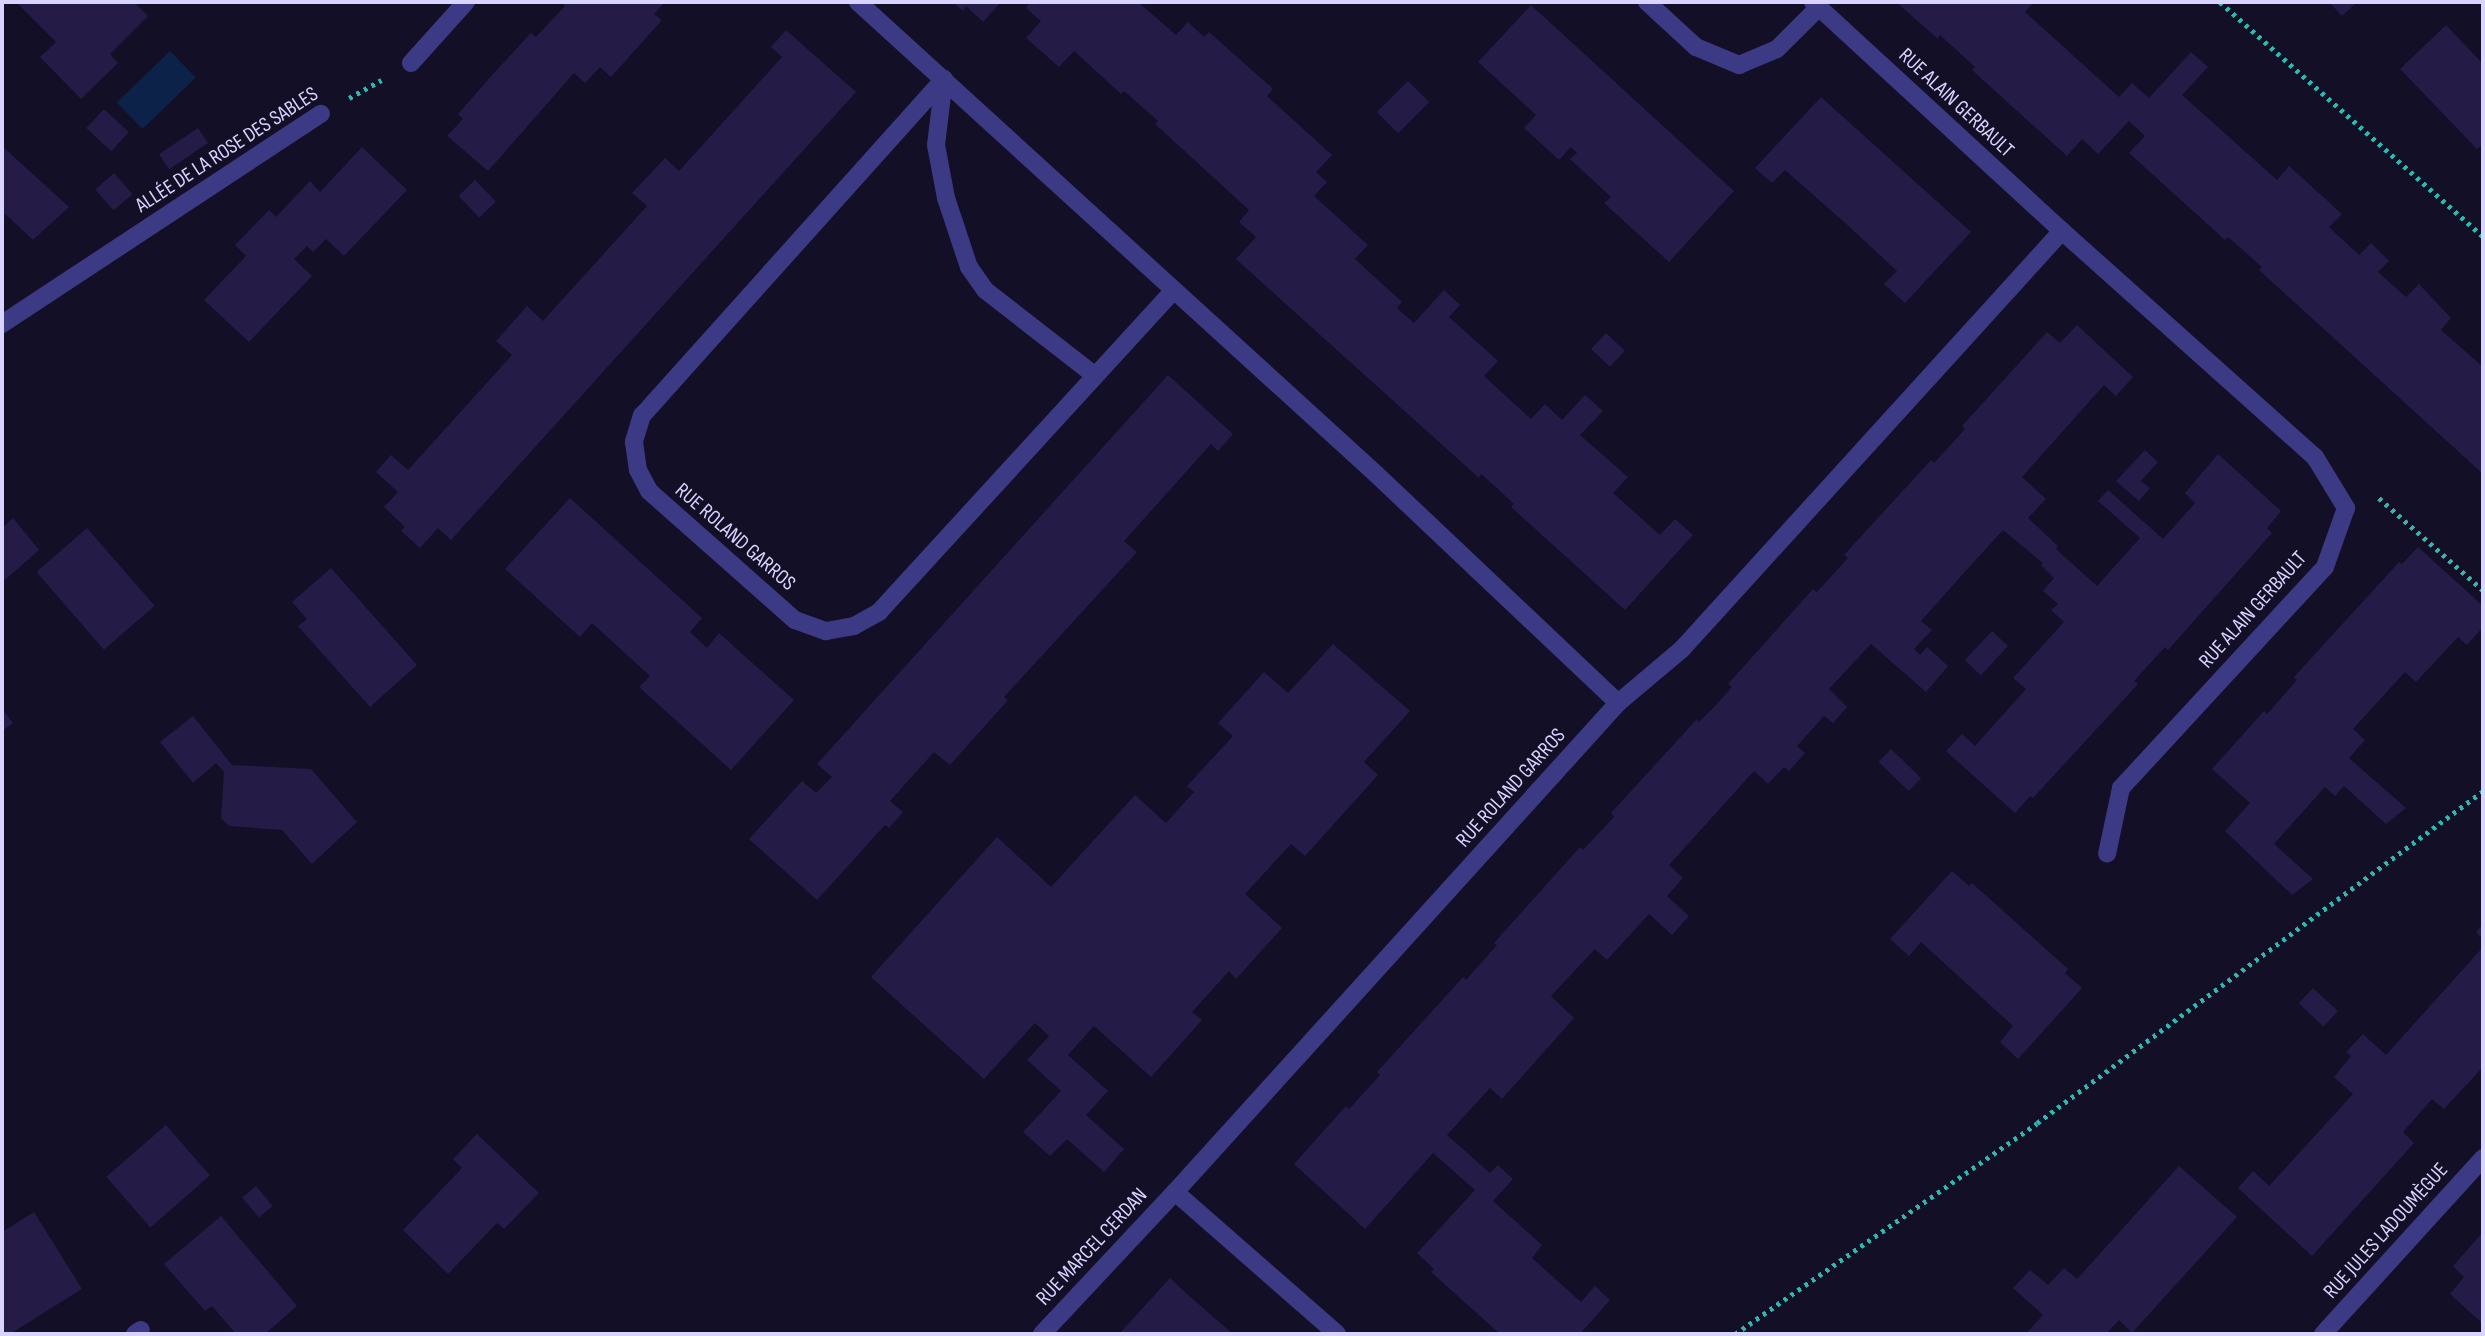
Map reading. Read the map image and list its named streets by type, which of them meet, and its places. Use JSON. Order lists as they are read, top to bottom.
{
  "streets": {
    "street": [
      "RUE ALAIN GERBAULT",
      "ALLÉE DE LA ROSE DES SABLES",
      "RUE ROLAND GARROS",
      "RUE JULES LADOUMÈGUE",
      "RUE MARCEL CERDAN"
    ]
  },
  "crossings": [
    ["RUE ROLAND GARROS", "RUE MARCEL CERDAN"]
  ]
}
